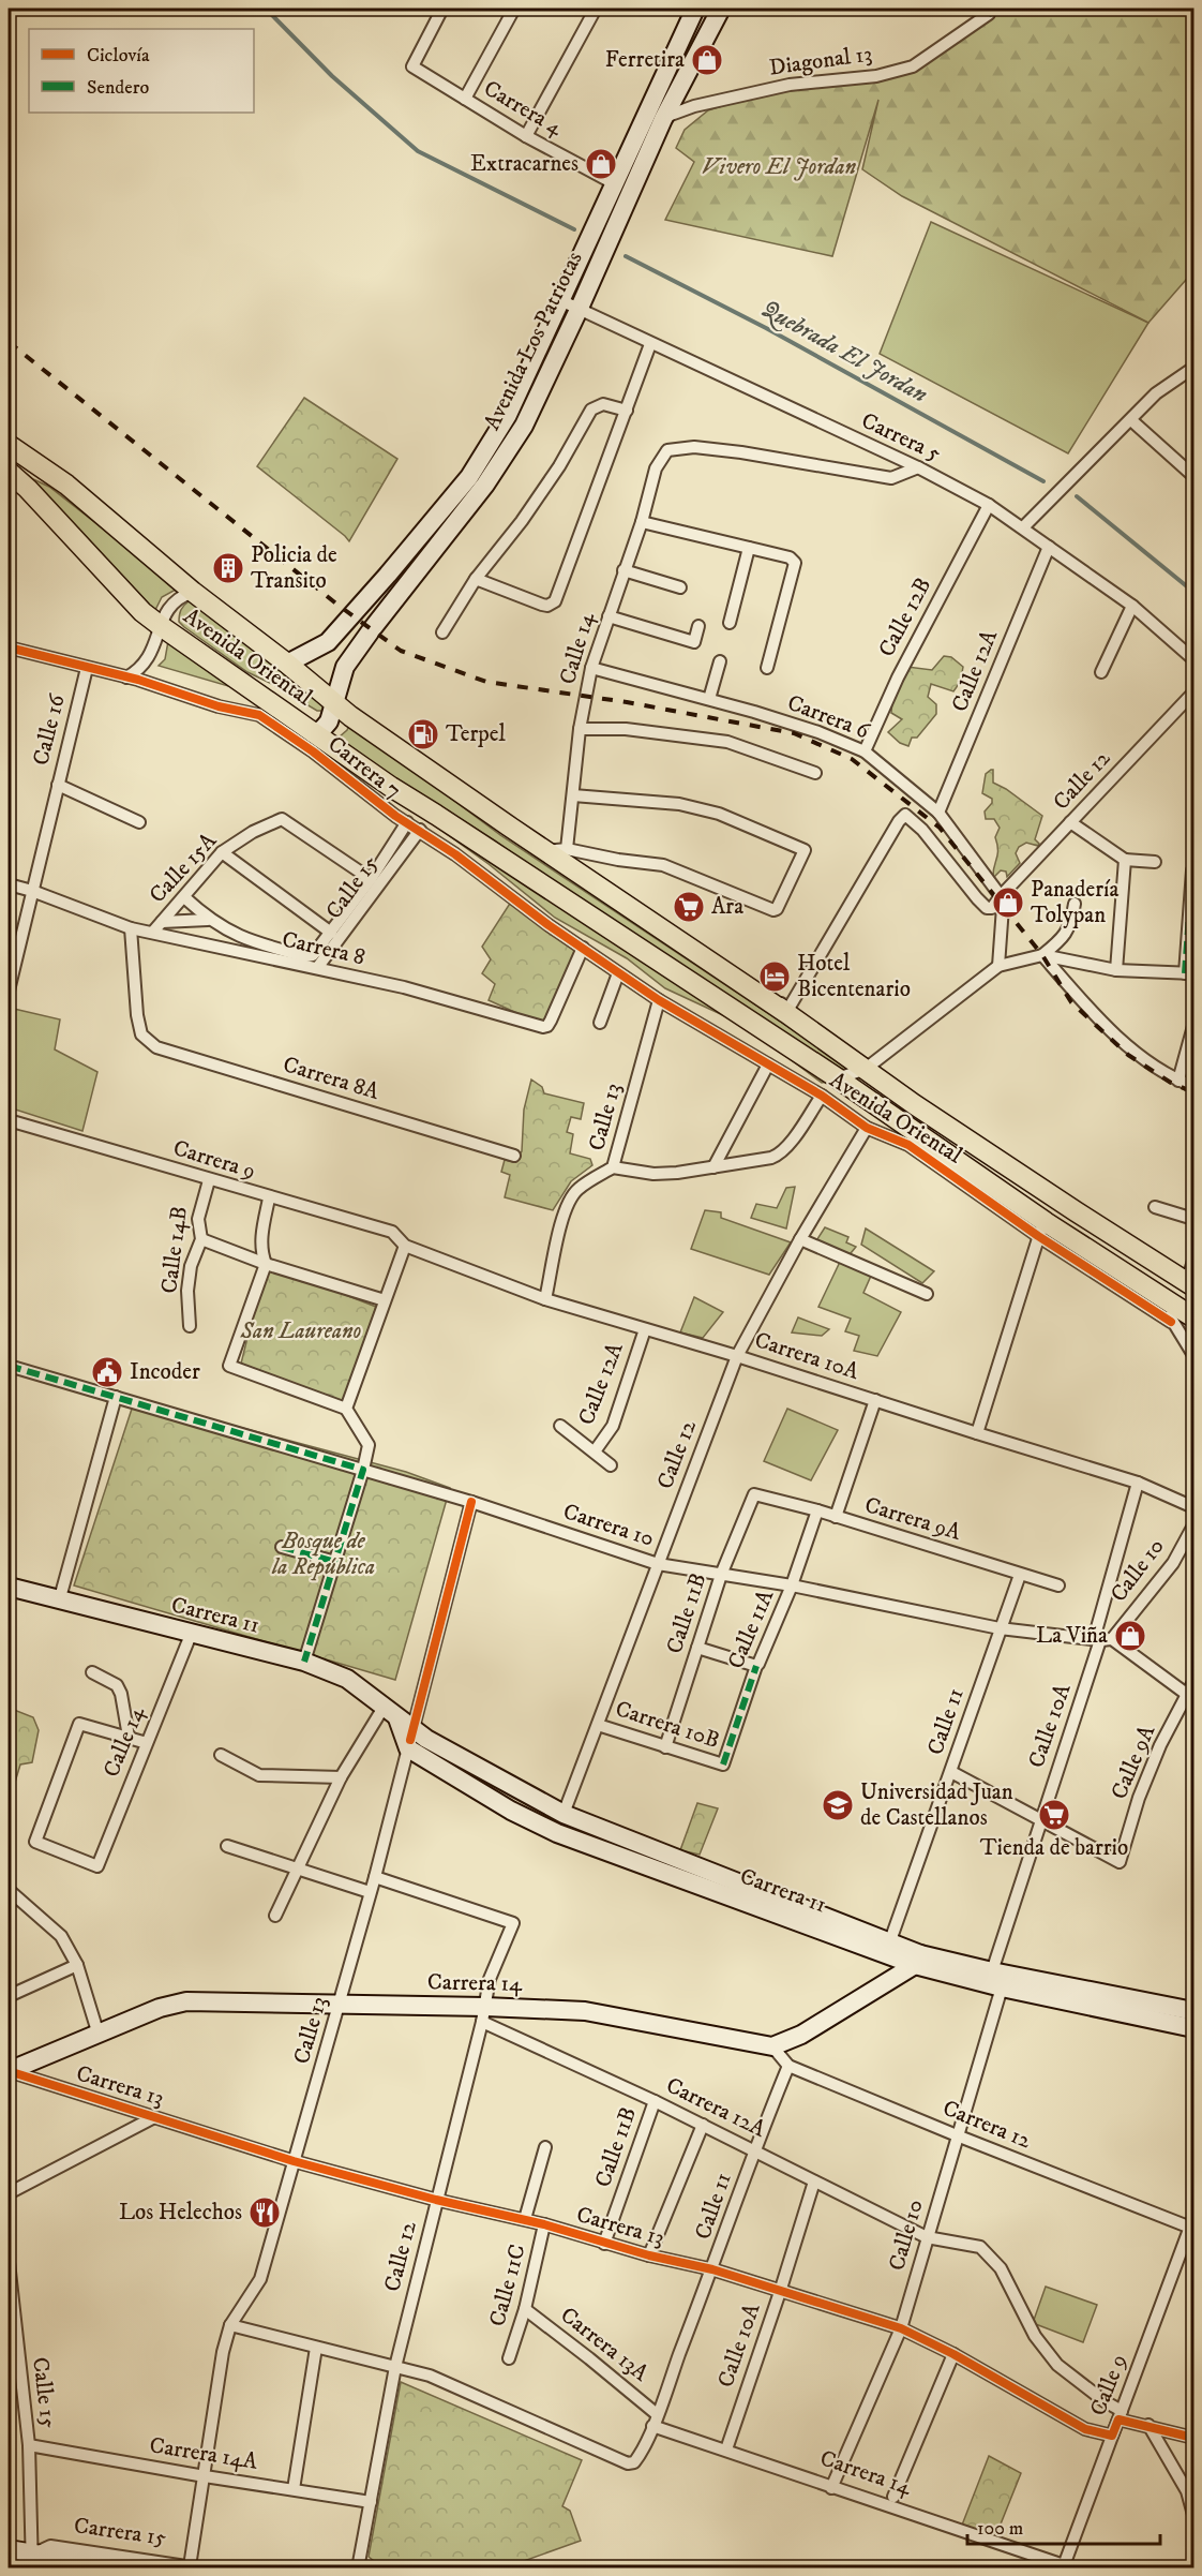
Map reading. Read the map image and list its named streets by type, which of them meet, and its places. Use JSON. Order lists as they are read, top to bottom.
{
  "streets": {
    "main road": [
      "Avenida Los Patriotas",
      "Avenida Oriental",
      "Carrera 11",
      "Carrera 14",
      "Carrera 15"
    ],
    "street": [
      "Diagonal 13",
      "Carrera 4",
      "Carrera 5",
      "Calle 12B",
      "Calle 14",
      "Calle 12A",
      "Carrera 6",
      "Calle 16",
      "Carrera 7",
      "Calle 12",
      "Calle 15A",
      "Calle 15",
      "Carrera 8",
      "Carrera 8A",
      "Calle 13",
      "Carrera 9",
      "Calle 14B",
      "Carrera 10A",
      "Carrera 9A",
      "Carrera 10",
      "Calle 10",
      "Calle 11B",
      "Calle 11A",
      "Calle 11",
      "Carrera 10B",
      "Calle 10A",
      "Calle 9A",
      "Carrera 13",
      "Carrera 12A",
      "Carrera 12",
      "Calle 11C",
      "Carrera 13A",
      "Calle 9",
      "Carrera 14A"
    ]
  },
  "crossings": [
    ["Diagonal 13", "Avenida Los Patriotas"],
    ["Carrera 4", "Avenida Los Patriotas"],
    ["Avenida Los Patriotas", "Carrera 5"],
    ["Avenida Los Patriotas", "Avenida Oriental"],
    ["Carrera 5", "Calle 12B"],
    ["Carrera 5", "Calle 14"],
    ["Carrera 5", "Calle 12A"],
    ["Calle 12B", "Carrera 6"],
    ["Calle 14", "Carrera 6"],
    ["Calle 14", "Carrera 11"],
    ["Avenida Oriental", "Carrera 7"],
    ["Avenida Oriental", "Calle 12"],
    ["Avenida Oriental", "Calle 13"],
    ["Calle 12A", "Carrera 6"],
    ["Calle 12A", "Carrera 10A"],
    ["Carrera 6", "Calle 12"],
    ["Calle 16", "Carrera 7"],
    ["Calle 16", "Carrera 8"],
    ["Carrera 7", "Calle 15"],
    ["Carrera 7", "Carrera 8"],
    ["Carrera 7", "Calle 13"],
    ["Calle 12", "Calle 13"],
    ["Calle 12", "Carrera 10A"],
    ["Calle 12", "Carrera 10"],
    ["Calle 12", "Carrera 11"],
    ["Calle 12", "Calle 11"],
    ["Calle 12", "Carrera 10B"],
    ["Calle 12", "Carrera 14"],
    ["Calle 12", "Carrera 13"],
    ["Calle 12", "Carrera 12A"],
    ["Calle 12", "Carrera 14A"],
    ["Calle 15A", "Calle 15"],
    ["Calle 15A", "Carrera 8"],
    ["Calle 15", "Carrera 8"],
    ["Calle 15", "Carrera 14A"],
    ["Calle 15", "Carrera 15"],
    ["Carrera 8", "Carrera 8A"],
    ["Calle 13", "Carrera 10A"],
    ["Calle 13", "Carrera 10"],
    ["Calle 13", "Carrera 11"],
    ["Calle 13", "Carrera 14"],
    ["Calle 13", "Carrera 13"],
    ["Calle 13", "Carrera 14A"],
    ["Calle 13", "Carrera 15"],
    ["Carrera 9", "Calle 14B"],
    ["Carrera 9", "Carrera 10A"],
    ["Carrera 10A", "Calle 10A"],
    ["Carrera 9A", "Calle 11B"],
    ["Carrera 9A", "Calle 11A"],
    ["Carrera 9A", "Calle 11"],
    ["Carrera 10", "Calle 10"],
    ["Carrera 10", "Calle 11B"],
    ["Carrera 10", "Calle 11A"],
    ["Carrera 10", "Calle 11"],
    ["Carrera 10", "Calle 10A"],
    ["Calle 10", "Carrera 11"],
    ["Calle 10", "Calle 10A"],
    ["Calle 10", "Carrera 14"],
    ["Calle 10", "Carrera 13"],
    ["Calle 10", "Carrera 12A"],
    ["Calle 10", "Carrera 12"],
    ["Calle 11B", "Carrera 10B"],
    ["Calle 11B", "Carrera 13"],
    ["Calle 11B", "Carrera 12A"],
    ["Carrera 11", "Calle 11"],
    ["Carrera 11", "Calle 10A"],
    ["Calle 11A", "Carrera 10B"],
    ["Calle 11", "Carrera 14"],
    ["Calle 11", "Carrera 13"],
    ["Calle 11", "Carrera 12A"],
    ["Calle 11", "Carrera 12"],
    ["Calle 11", "Carrera 13A"],
    ["Calle 10A", "Calle 9A"],
    ["Calle 10A", "Carrera 14"],
    ["Calle 10A", "Carrera 13"],
    ["Calle 10A", "Carrera 12A"],
    ["Carrera 14", "Carrera 13"],
    ["Carrera 14", "Carrera 12A"],
    ["Carrera 14", "Carrera 12"],
    ["Carrera 14", "Calle 9"],
    ["Carrera 13", "Calle 11C"],
    ["Carrera 13", "Calle 9"],
    ["Carrera 12A", "Calle 9"],
    ["Carrera 12", "Calle 9"],
    ["Calle 11C", "Carrera 13A"]
  ],
  "water": ["Quebrada El Jordan"],
  "parks": ["Vivero El Jordan", "San Laureano", "Bosque de la República"],
  "places": {
    "shop": [
      "Ferretira",
      "Extracarnes",
      "Panadería Tolypan",
      "La Viña"
    ],
    "building": ["Policia de Transito"],
    "fuel station": ["Terpel"],
    "supermarket": ["Ara", "Tienda de barrio"],
    "hotel": ["Hotel Bicentenario"],
    "public building": ["Incoder"],
    "school or university": ["Universidad Juan de Castellanos"],
    "restaurant": ["Los Helechos"]
  },
  "legend": ["Ciclovía", "Sendero"],
  "scale_bar": "100 m"
}
